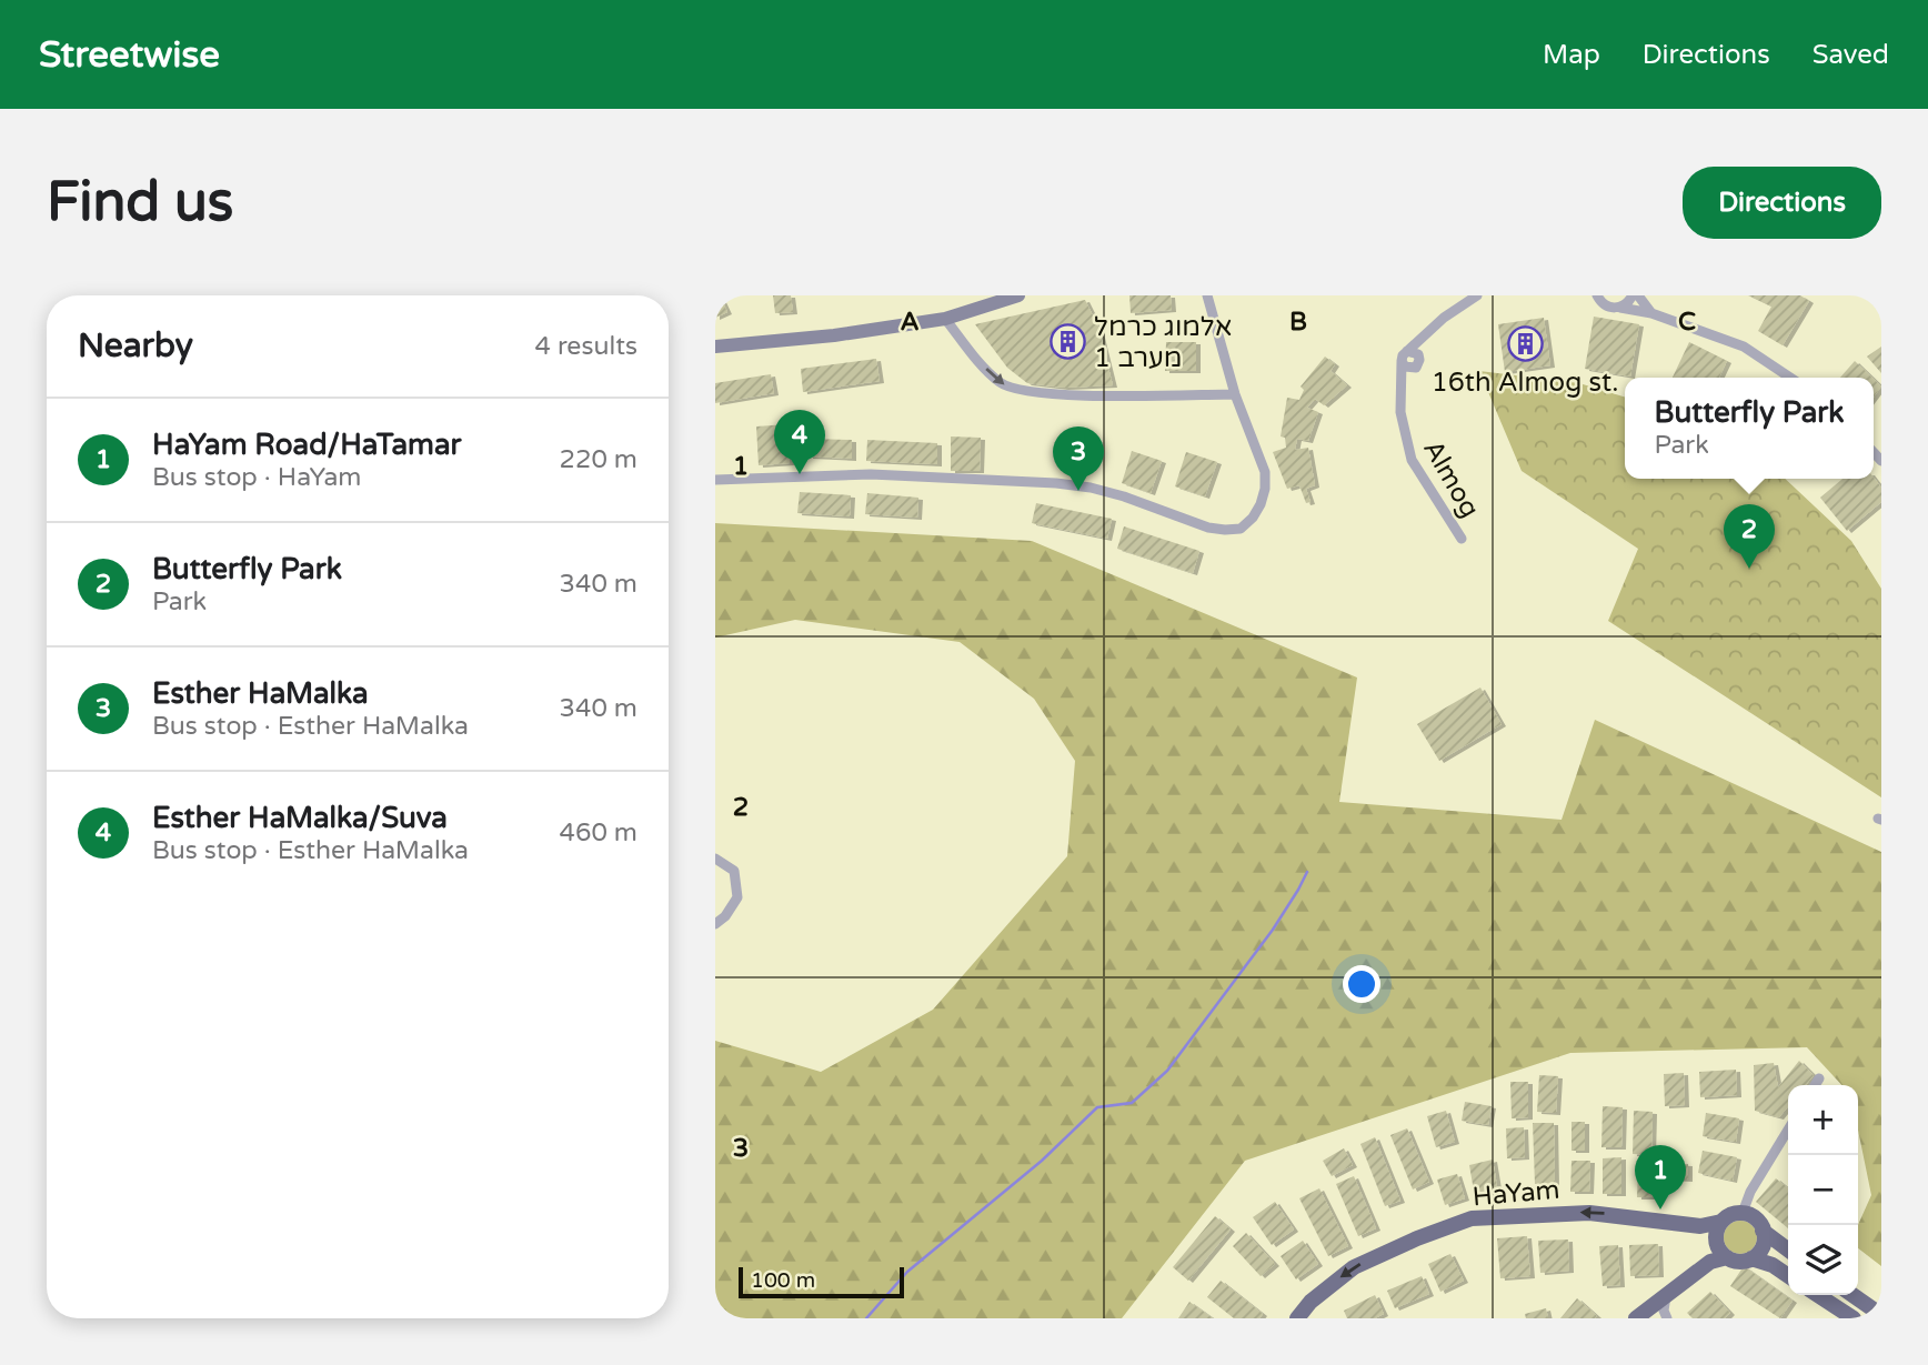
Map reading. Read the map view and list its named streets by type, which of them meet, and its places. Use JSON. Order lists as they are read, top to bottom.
{
  "streets": {
    "main road": ["HaYam"],
    "street": ["Almog"]
  },
  "one_way": ["HaYam"],
  "places": {
    "building": ["אלמוג כרמל מערב 1", "16th Almog st."]
  },
  "scale_bar": "100 m",
  "page": {
    "header": "Streetwise",
    "nav": ["Map", "Directions", "Saved"],
    "buttons": "Directions",
    "title": "Find us",
    "heading": ["Nearby", "4 results"],
    "popup": ["Butterfly Park", "Park"],
    "list": [
      {
        "mark": "1",
        "name": "HaYam Road/HaTamar",
        "note": "Bus stop · HaYam",
        "value": "220 m"
      },
      {
        "mark": "2",
        "name": "Butterfly Park",
        "note": "Park",
        "value": "340 m"
      },
      {
        "mark": "3",
        "name": "Esther HaMalka",
        "note": "Bus stop · Esther HaMalka",
        "value": "340 m"
      },
      {
        "mark": "4",
        "name": "Esther HaMalka/Suva",
        "note": "Bus stop · Esther HaMalka",
        "value": "460 m"
      }
    ],
    "pins": [
      "4",
      "3",
      "2",
      "1"
    ],
    "map_buttons": ["+", "−"],
    "scale": "100 m"
  },
  "grid": {
    "columns": ["A", "B", "C"],
    "rows": ["1", "2", "3"]
  }
}
